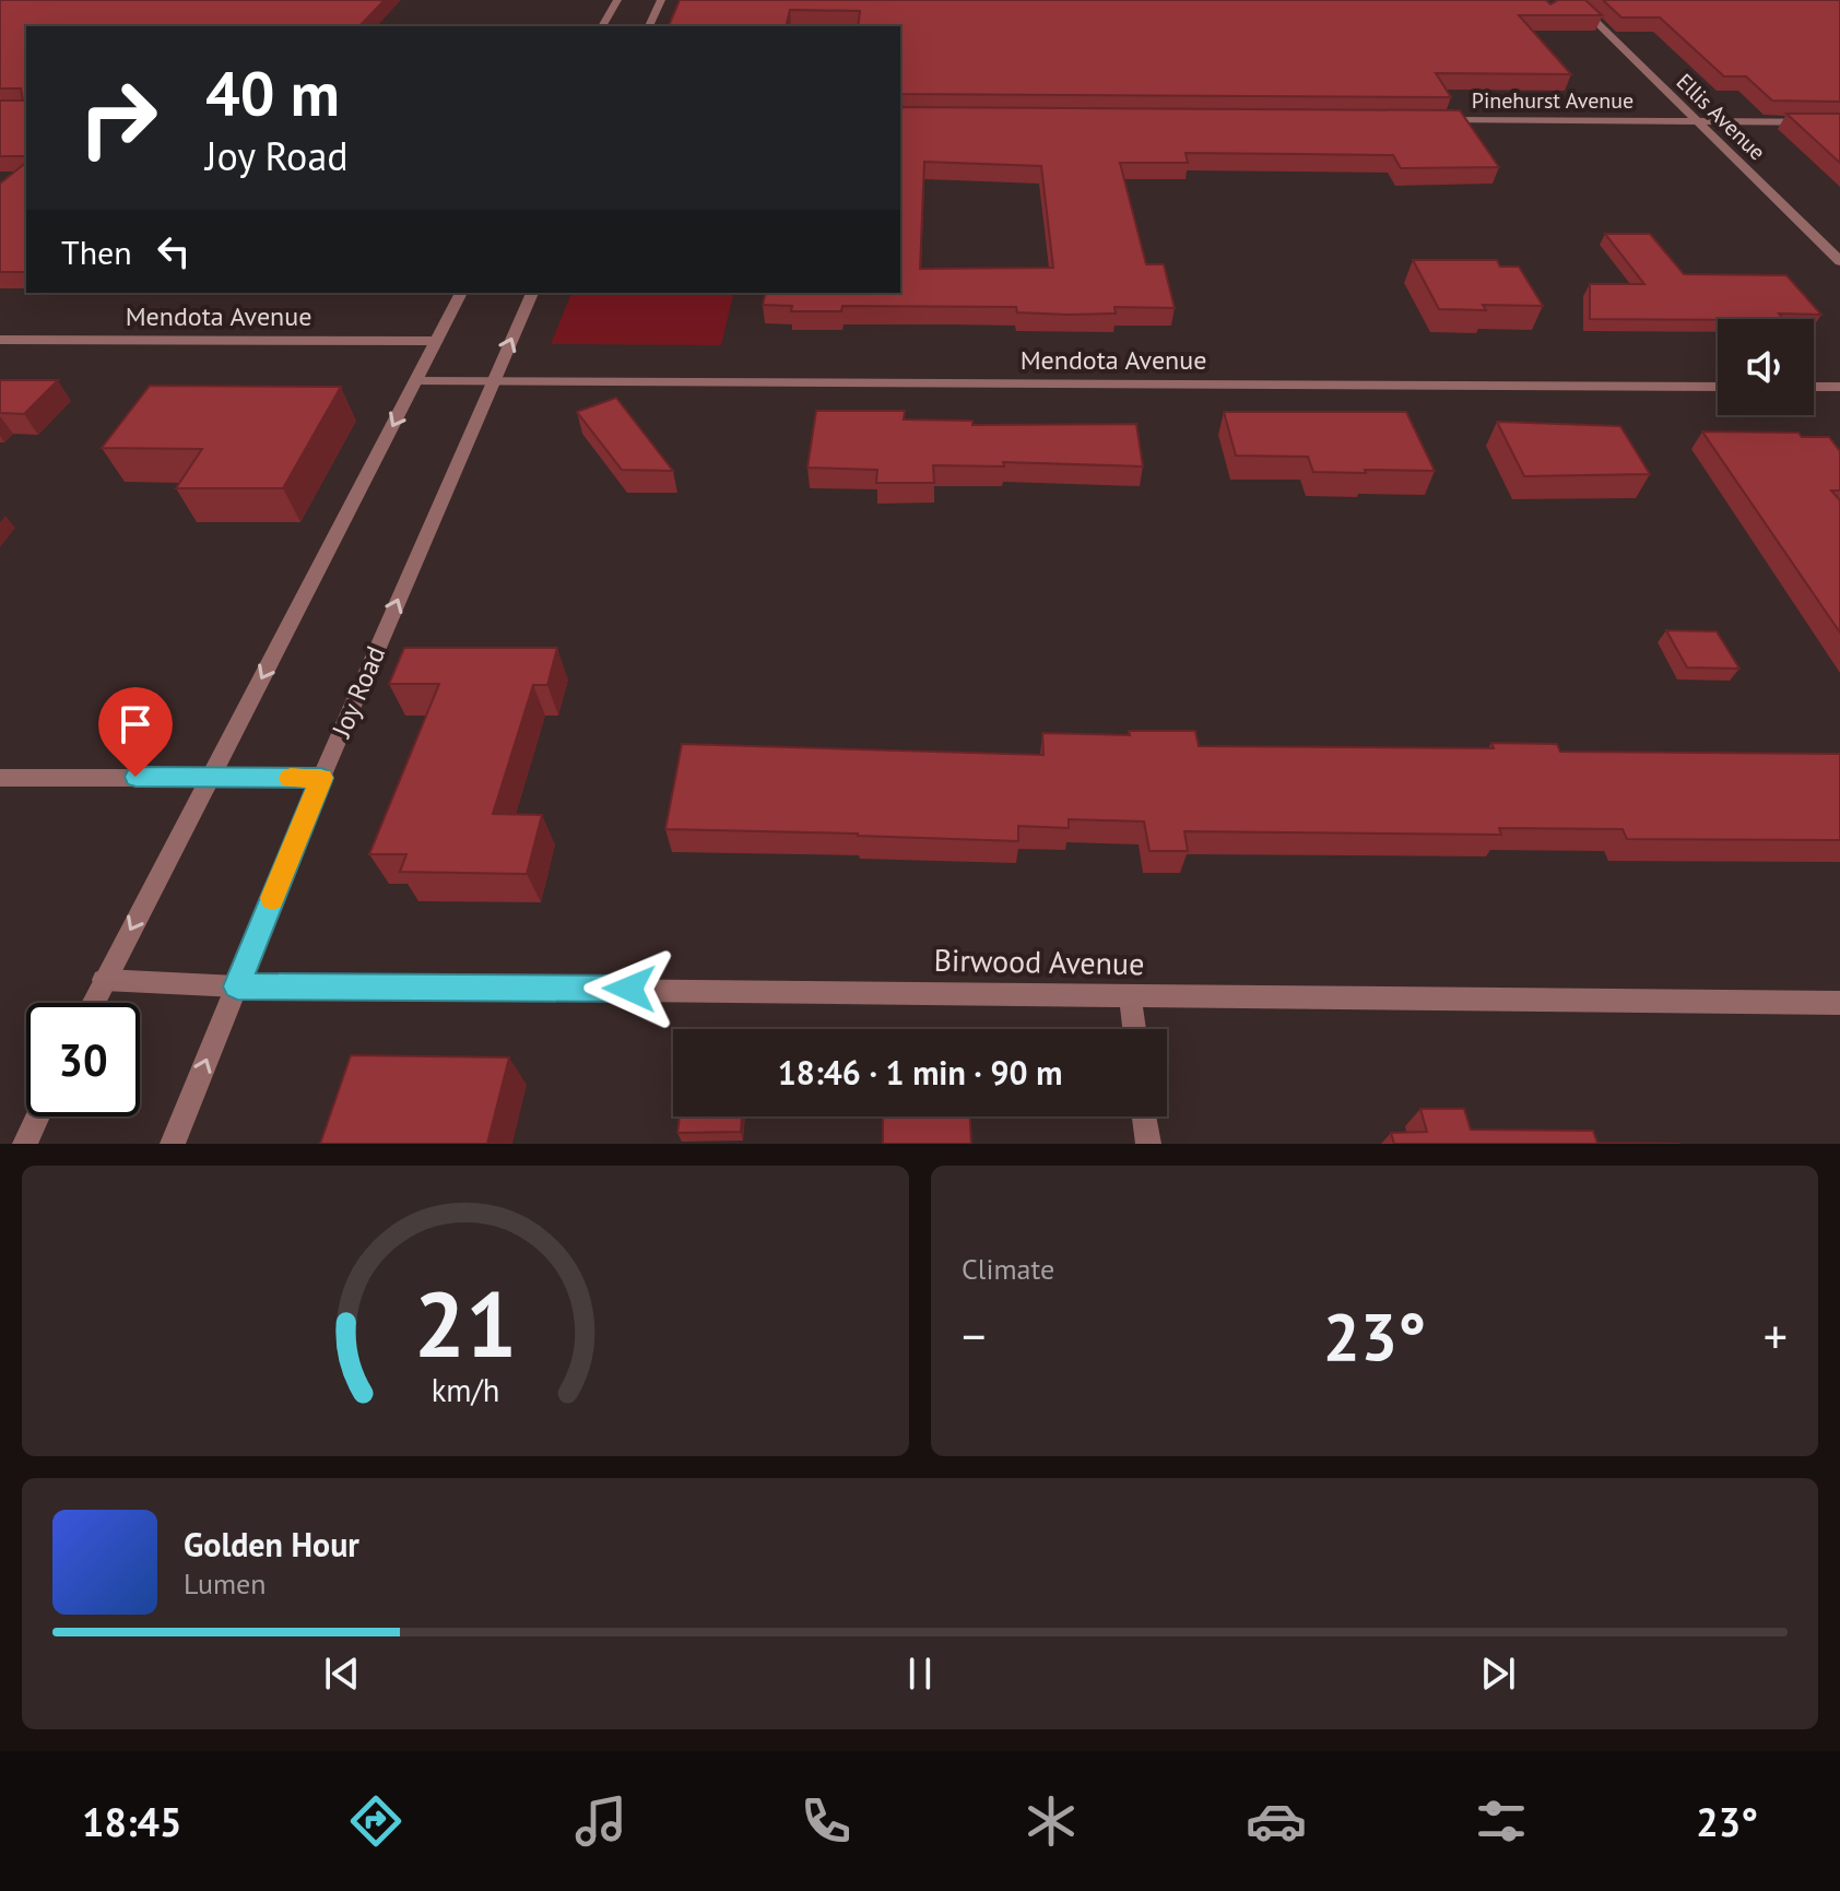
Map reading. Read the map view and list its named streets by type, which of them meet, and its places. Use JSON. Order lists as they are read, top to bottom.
{
  "streets": {
    "street": [
      "Pinehurst Avenue",
      "Ellis Avenue",
      "Mendota Avenue",
      "Joy Road",
      "Birwood Avenue"
    ]
  },
  "crossings": [
    ["Pinehurst Avenue", "Ellis Avenue"],
    ["Mendota Avenue", "Joy Road"],
    ["Joy Road", "Birwood Avenue"]
  ],
  "page": {
    "turn": ["40 m", "Joy Road"],
    "then": "Then",
    "limit": "30",
    "trip": "18:46 · 1 min · 90 m",
    "tile": "Climate",
    "heat": ["−", "23°", "+"],
    "song": ["Golden Hour", "Lumen"],
    "tabs": ["18:45", "23°"],
    "gauge": ["21", "km/h"]
  }
}
